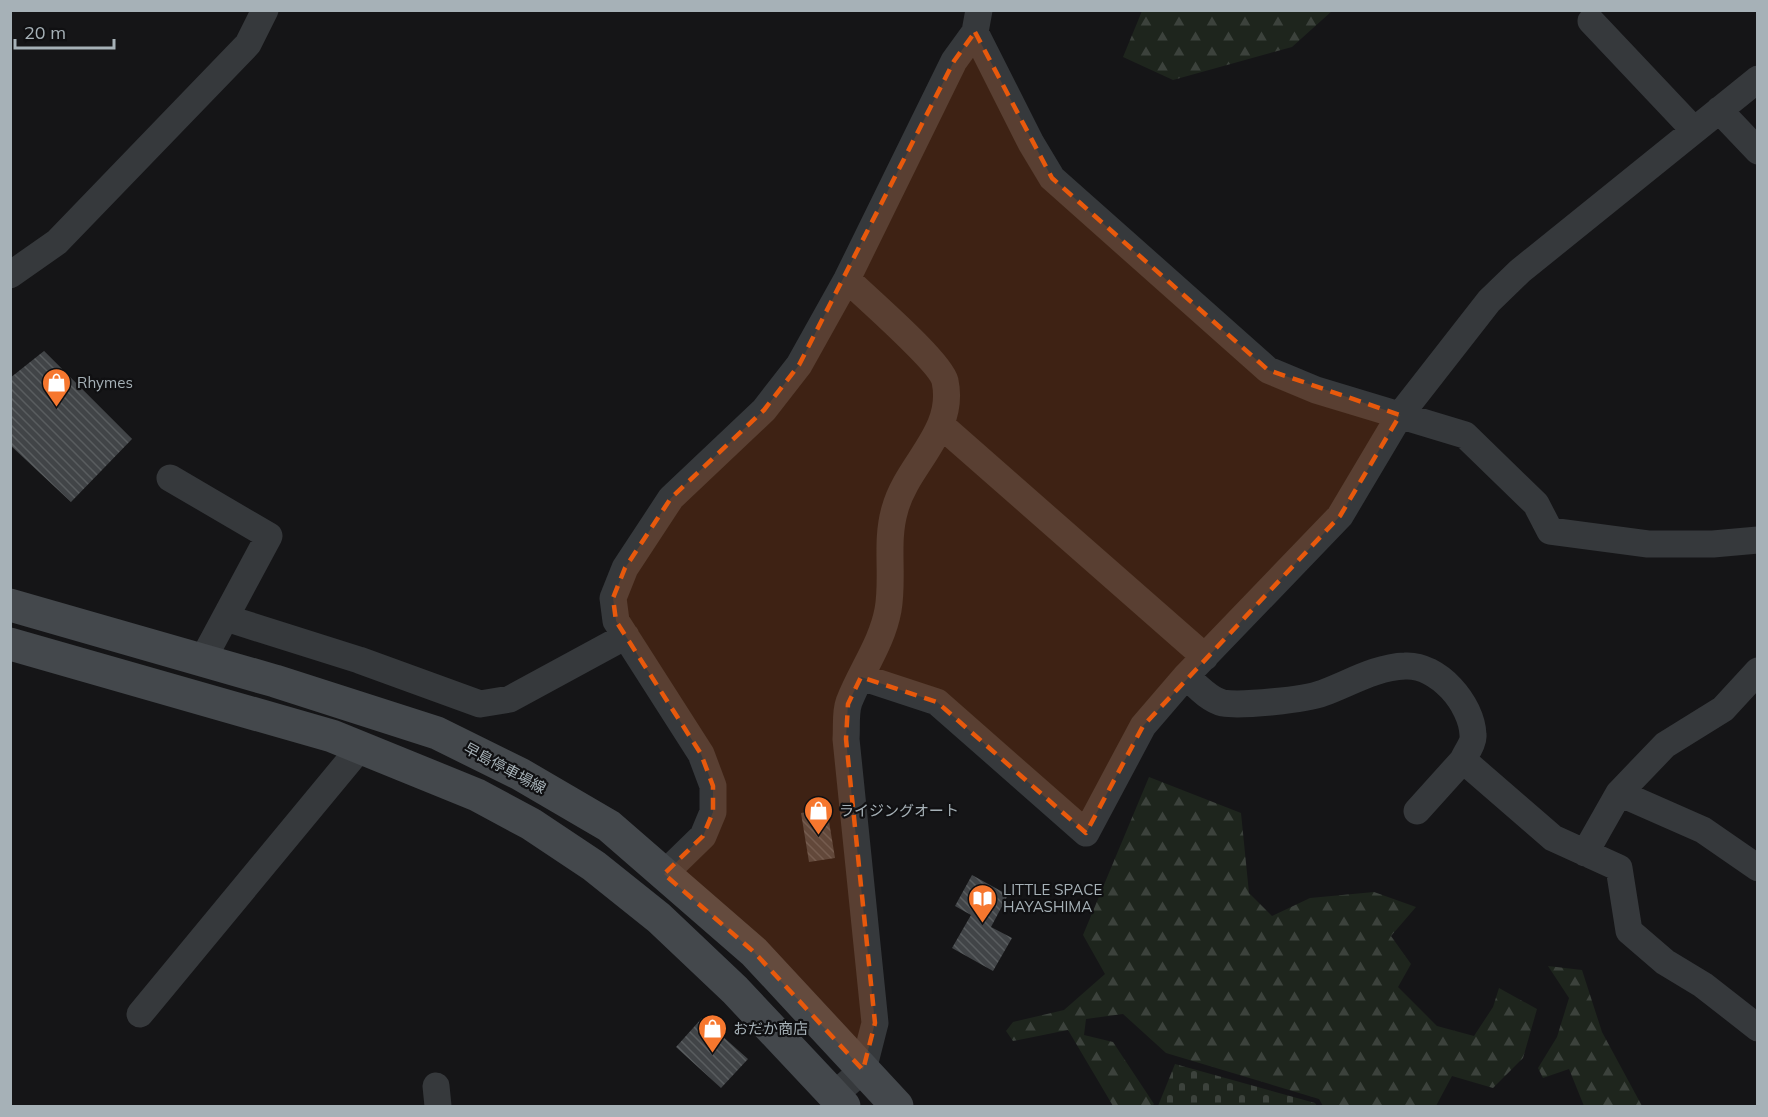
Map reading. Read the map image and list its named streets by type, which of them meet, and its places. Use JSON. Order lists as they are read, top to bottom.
{
  "streets": {
    "main road": ["早島停車場線"]
  },
  "places": {
    "shop": ["Rhymes", "ライジングオート", "おだか商店"],
    "library": ["LITTLE SPACE HAYASHIMA"]
  },
  "scale_bar": "20 m"
}
